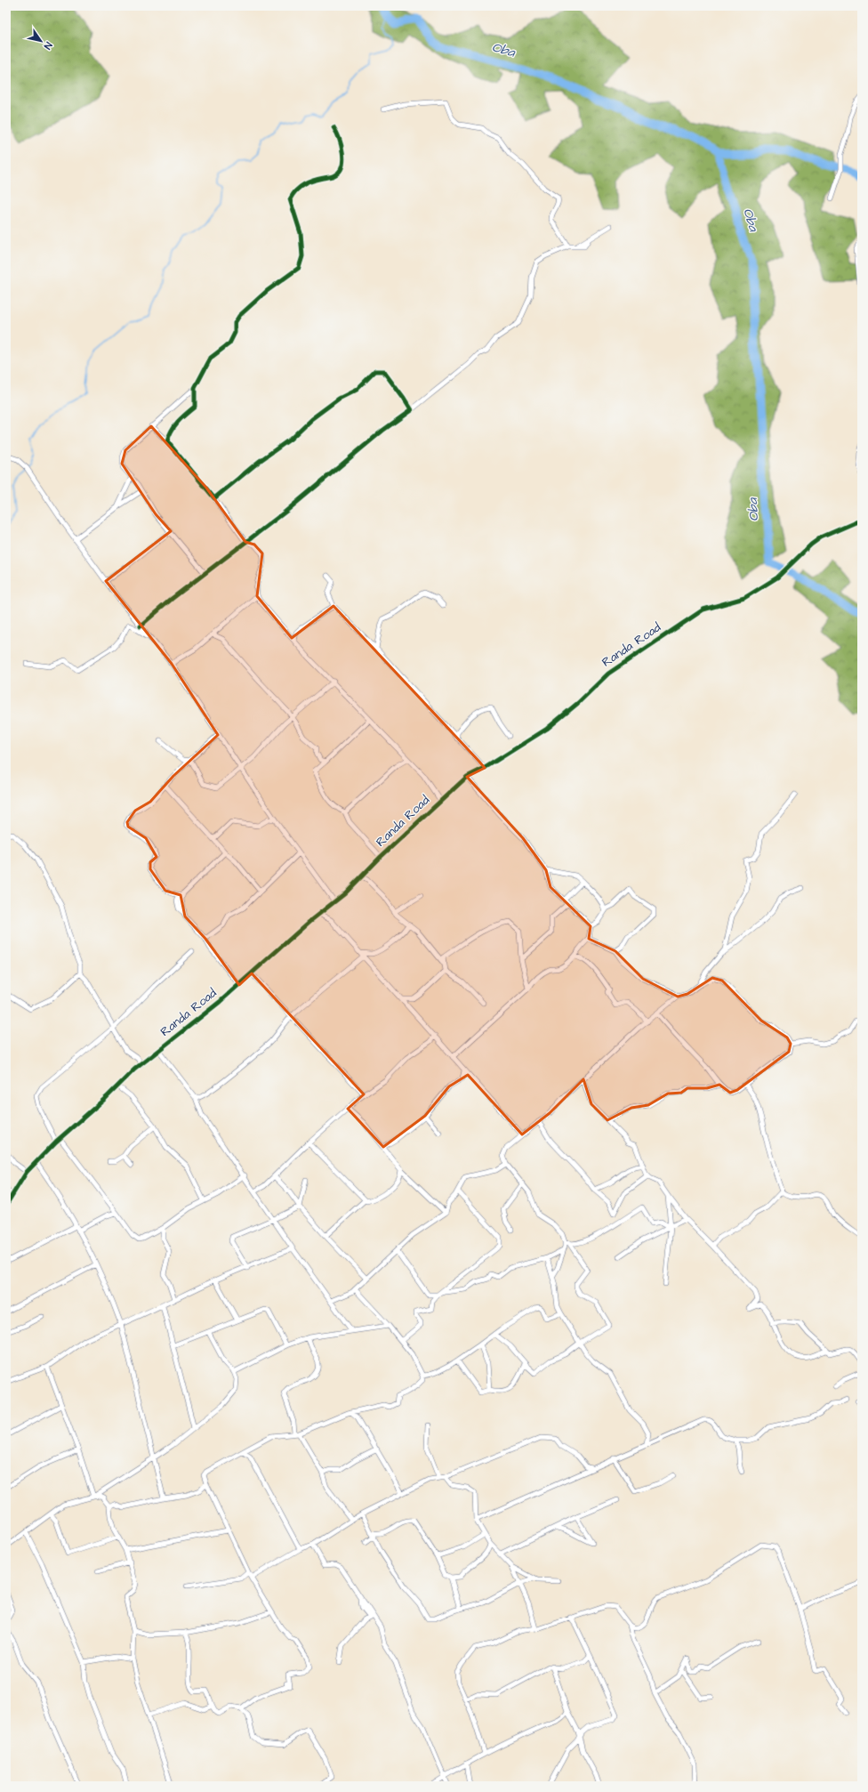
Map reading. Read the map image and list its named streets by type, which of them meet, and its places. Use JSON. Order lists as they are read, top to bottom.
{
  "streets": {
    "street": ["Randa Road"]
  },
  "water": ["Oba"],
  "north": "bottom right"
}
